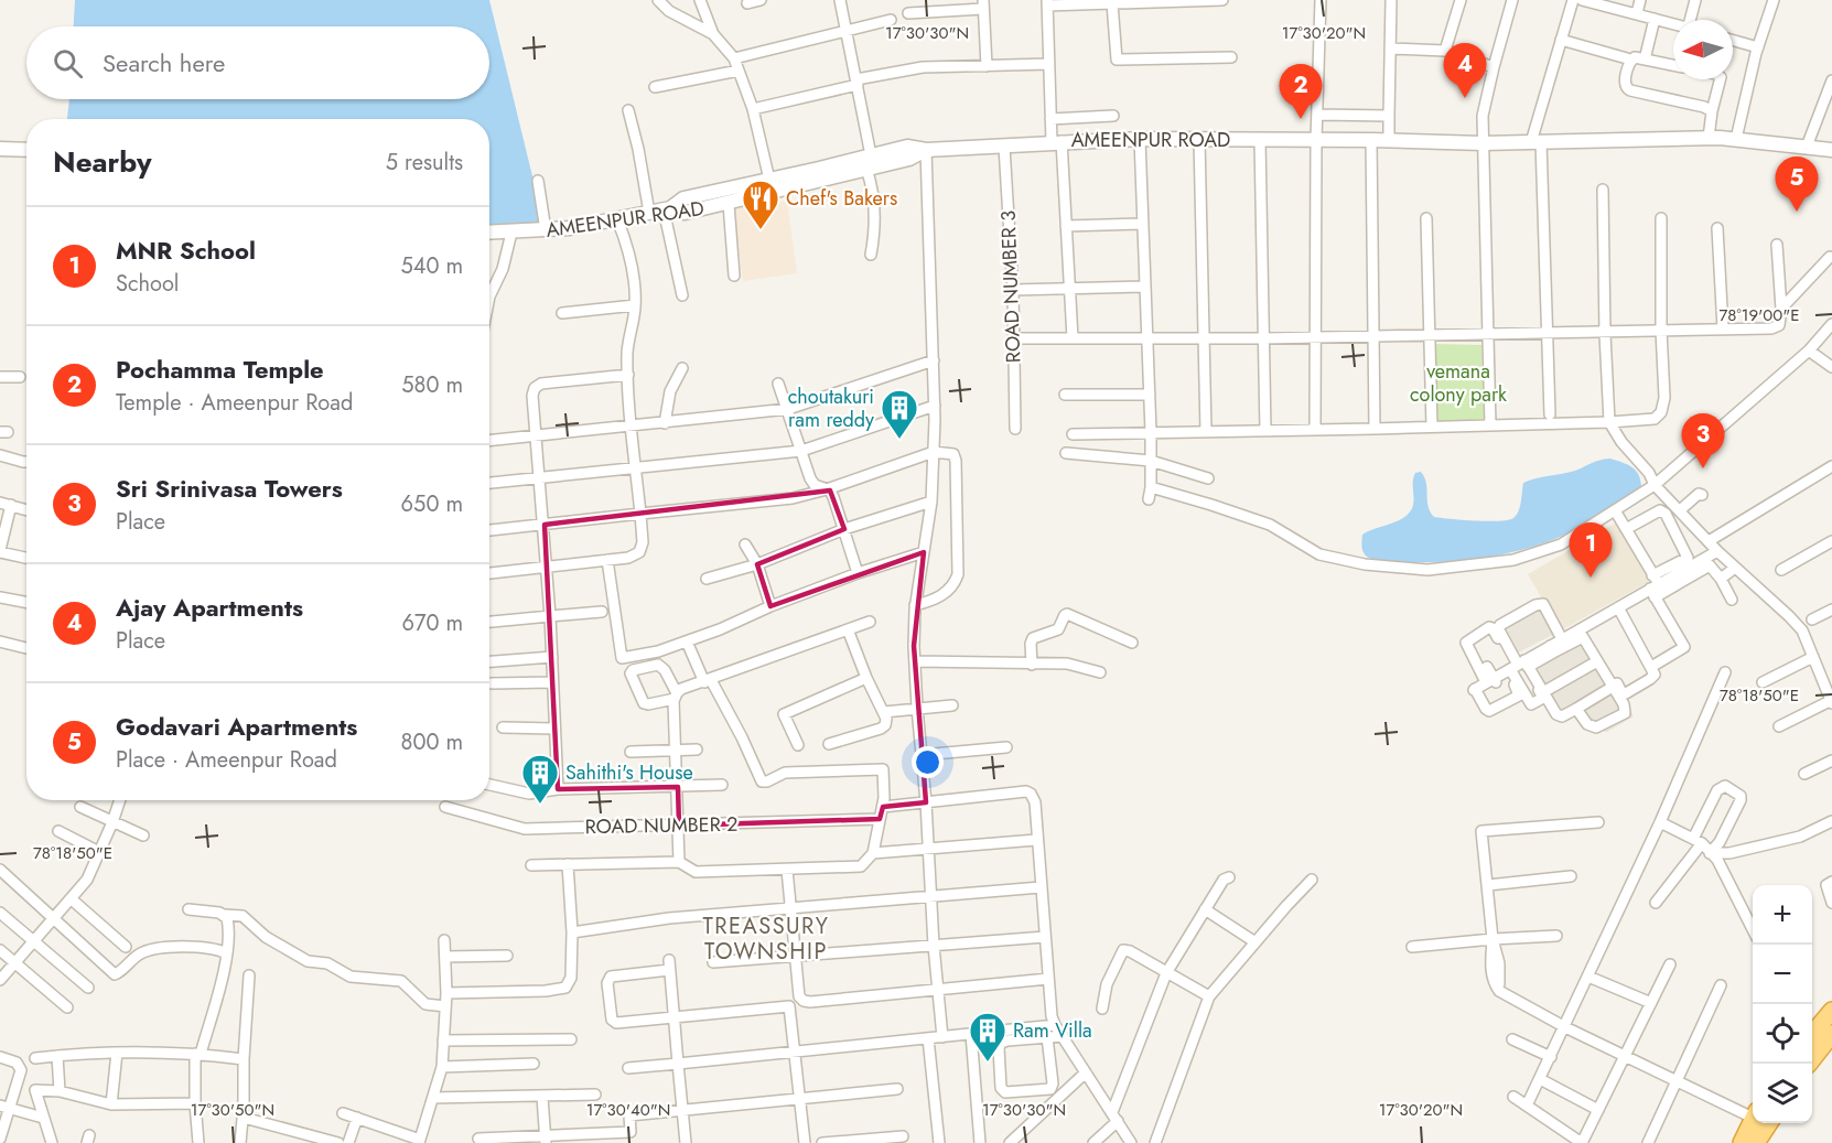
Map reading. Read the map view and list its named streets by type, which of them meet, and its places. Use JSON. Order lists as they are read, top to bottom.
{
  "streets": {
    "street": ["AMEENPUR ROAD", "ROAD NUMBER 3", "ROAD NUMBER 2"]
  },
  "crossings": [
    ["AMEENPUR ROAD", "ROAD NUMBER 3"]
  ],
  "districts": ["TREASSURY TOWNSHIP"],
  "parks": ["vemana colony park"],
  "places": {
    "restaurant": ["Chef's Bakers"],
    "building": ["choutakuri ram reddy", "Sahithi's House", "Ram Villa"]
  },
  "north": "left",
  "page": {
    "search": "Search here",
    "pins": [
      "4",
      "2",
      "5",
      "3",
      "1"
    ],
    "heading": ["Nearby", "5 results"],
    "list": [
      {
        "mark": "1",
        "name": "MNR School",
        "note": "School",
        "value": "540 m"
      },
      {
        "mark": "2",
        "name": "Pochamma Temple",
        "note": "Temple · Ameenpur Road",
        "value": "580 m"
      },
      {
        "mark": "3",
        "name": "Sri Srinivasa Towers",
        "note": "Place",
        "value": "650 m"
      },
      {
        "mark": "4",
        "name": "Ajay Apartments",
        "note": "Place",
        "value": "670 m"
      },
      {
        "mark": "5",
        "name": "Godavari Apartments",
        "note": "Place · Ameenpur Road",
        "value": "800 m"
      }
    ],
    "map_buttons": ["+", "−"]
  },
  "coordinates": [
    "17°30'30\"N",
    "17°30'20\"N",
    "78°19'00\"E",
    "78°18'50\"E",
    "17°30'50\"N",
    "17°30'40\"N"
  ]
}
